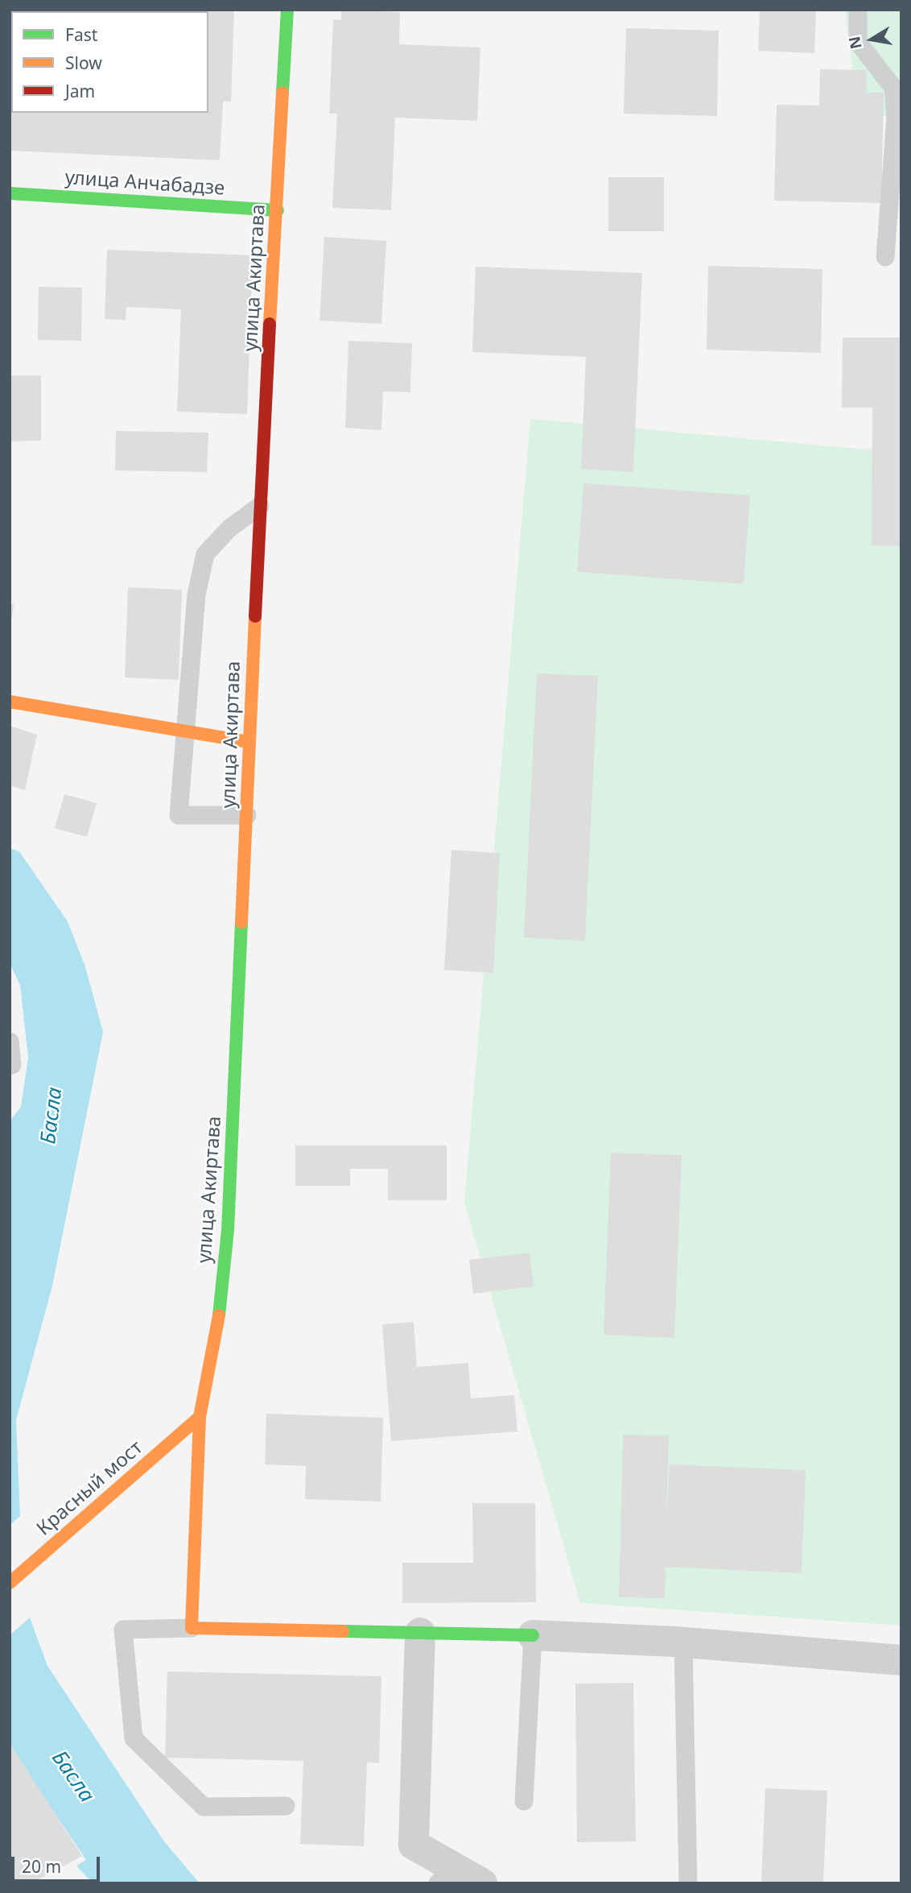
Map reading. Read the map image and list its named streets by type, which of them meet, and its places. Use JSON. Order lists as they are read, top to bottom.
{
  "streets": {
    "main road": ["улица Анчабадзе", "улица Акиртава", "Красный мост"]
  },
  "crossings": [
    ["улица Анчабадзе", "улица Акиртава"],
    ["улица Акиртава", "Красный мост"]
  ],
  "water": ["Басла"],
  "legend": ["Fast", "Slow", "Jam"],
  "scale_bar": "20 m",
  "north": "left"
}
